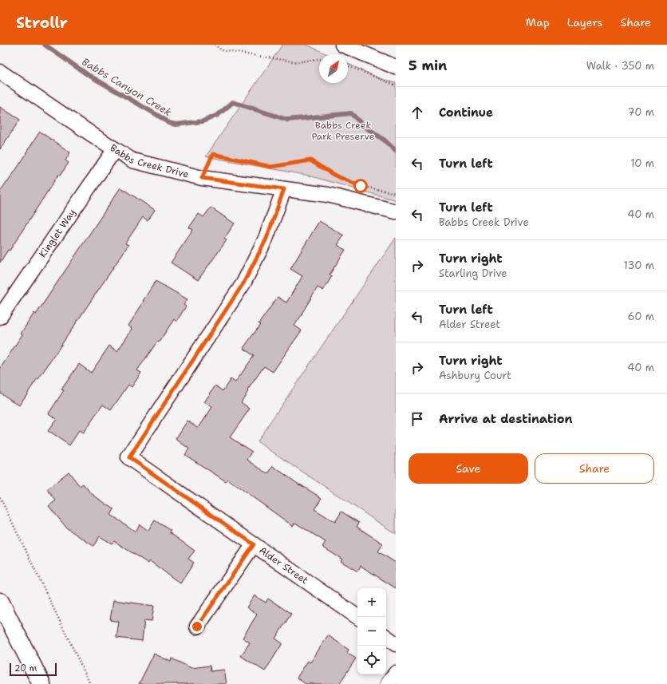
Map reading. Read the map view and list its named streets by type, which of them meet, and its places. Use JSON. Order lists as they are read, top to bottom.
{
  "streets": {
    "street": ["Babbs Creek Drive", "Kinglet Way", "Alder Street"]
  },
  "crossings": [
    ["Babbs Creek Drive", "Kinglet Way"],
    ["Babbs Creek Drive", "Alder Street"]
  ],
  "water": ["Babbs Canyon Creek"],
  "parks": ["Babbs Creek Park Preserve"],
  "scale_bar": "20 m",
  "north": "top right",
  "page": {
    "header": "Strollr",
    "nav": ["Map", "Layers", "Share"],
    "heading": ["5 min", "Walk · 350 m"],
    "list": [
      ["Continue", "70 m"],
      ["Turn left", "10 m"],
      ["Turn left", "Babbs Creek Drive", "40 m"],
      ["Turn right", "Starling Drive", "130 m"],
      ["Turn left", "Alder Street", "60 m"],
      ["Turn right", "Ashbury Court", "40 m"],
      "Arrive at destination"
    ],
    "buttons": ["Save", "Share"],
    "map_buttons": ["+", "−"],
    "scale": "20 m"
  }
}
